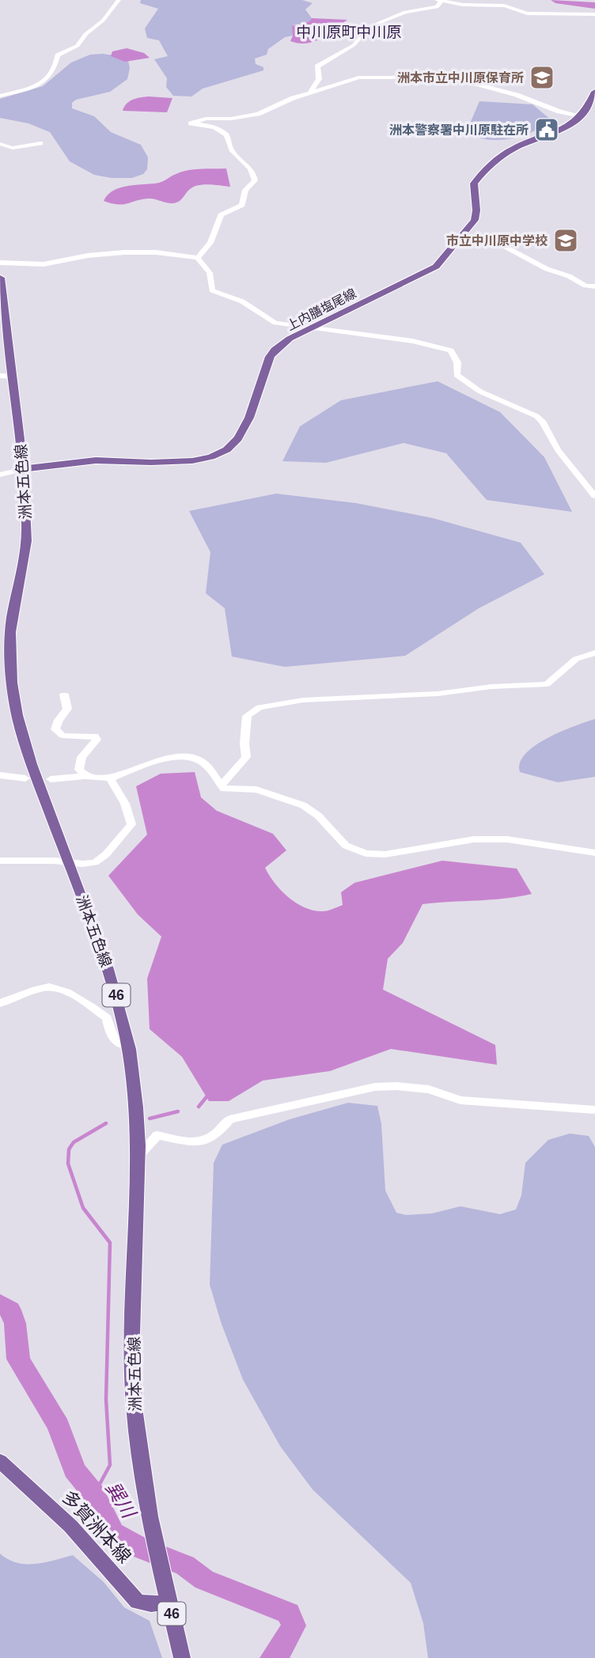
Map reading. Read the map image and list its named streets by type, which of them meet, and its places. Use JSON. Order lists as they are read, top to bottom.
{
  "streets": {
    "main road": [
      "上内膳塩尾線",
      "洲本五色線",
      "46",
      "多賀洲本線"
    ]
  },
  "crossings": [
    ["上内膳塩尾線", "洲本五色線"],
    ["洲本五色線", "多賀洲本線"]
  ],
  "districts": ["中川原町中川原"],
  "water": ["巽川"],
  "places": {
    "school or university": ["洲本市立中川原保育所", "市立中川原中学校"],
    "public building": ["洲本警察署中川原駐在所"]
  }
}
